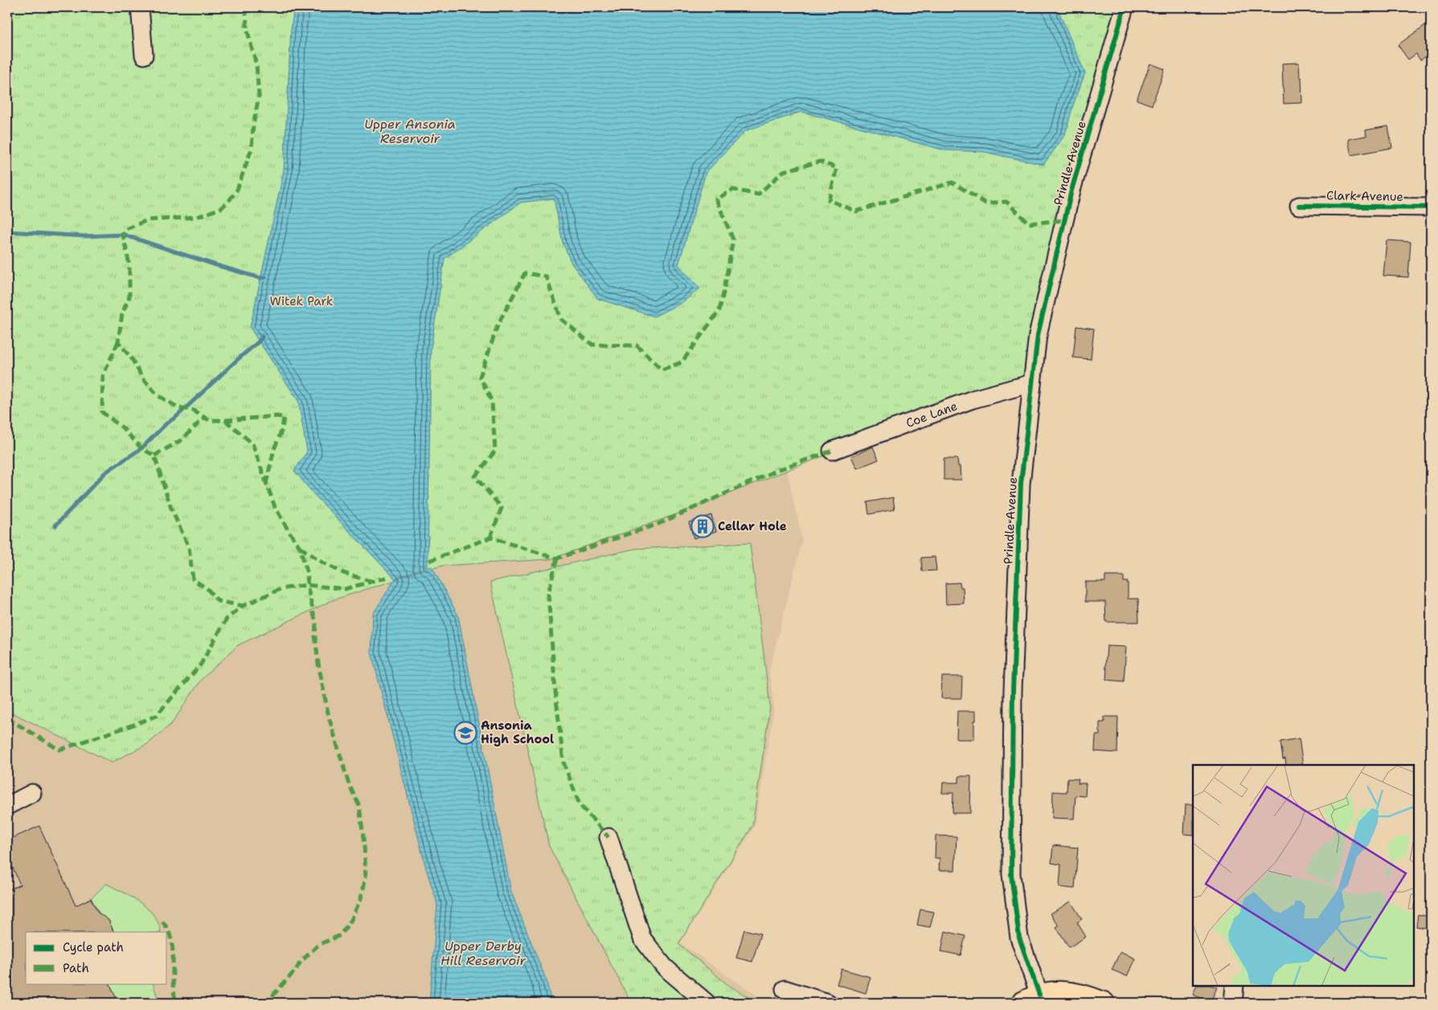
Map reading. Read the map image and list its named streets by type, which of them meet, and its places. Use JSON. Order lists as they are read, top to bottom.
{
  "streets": {
    "street": ["Prindle Avenue", "Clark Avenue", "Coe Lane"]
  },
  "crossings": [
    ["Prindle Avenue", "Coe Lane"]
  ],
  "water": ["Upper Ansonia Reservoir", "Upper Derby Hill Reservoir"],
  "parks": ["Witek Park"],
  "places": {
    "building": ["Cellar Hole"],
    "school or university": ["Ansonia High School"]
  },
  "legend": ["Cycle path", "Path"]
}
